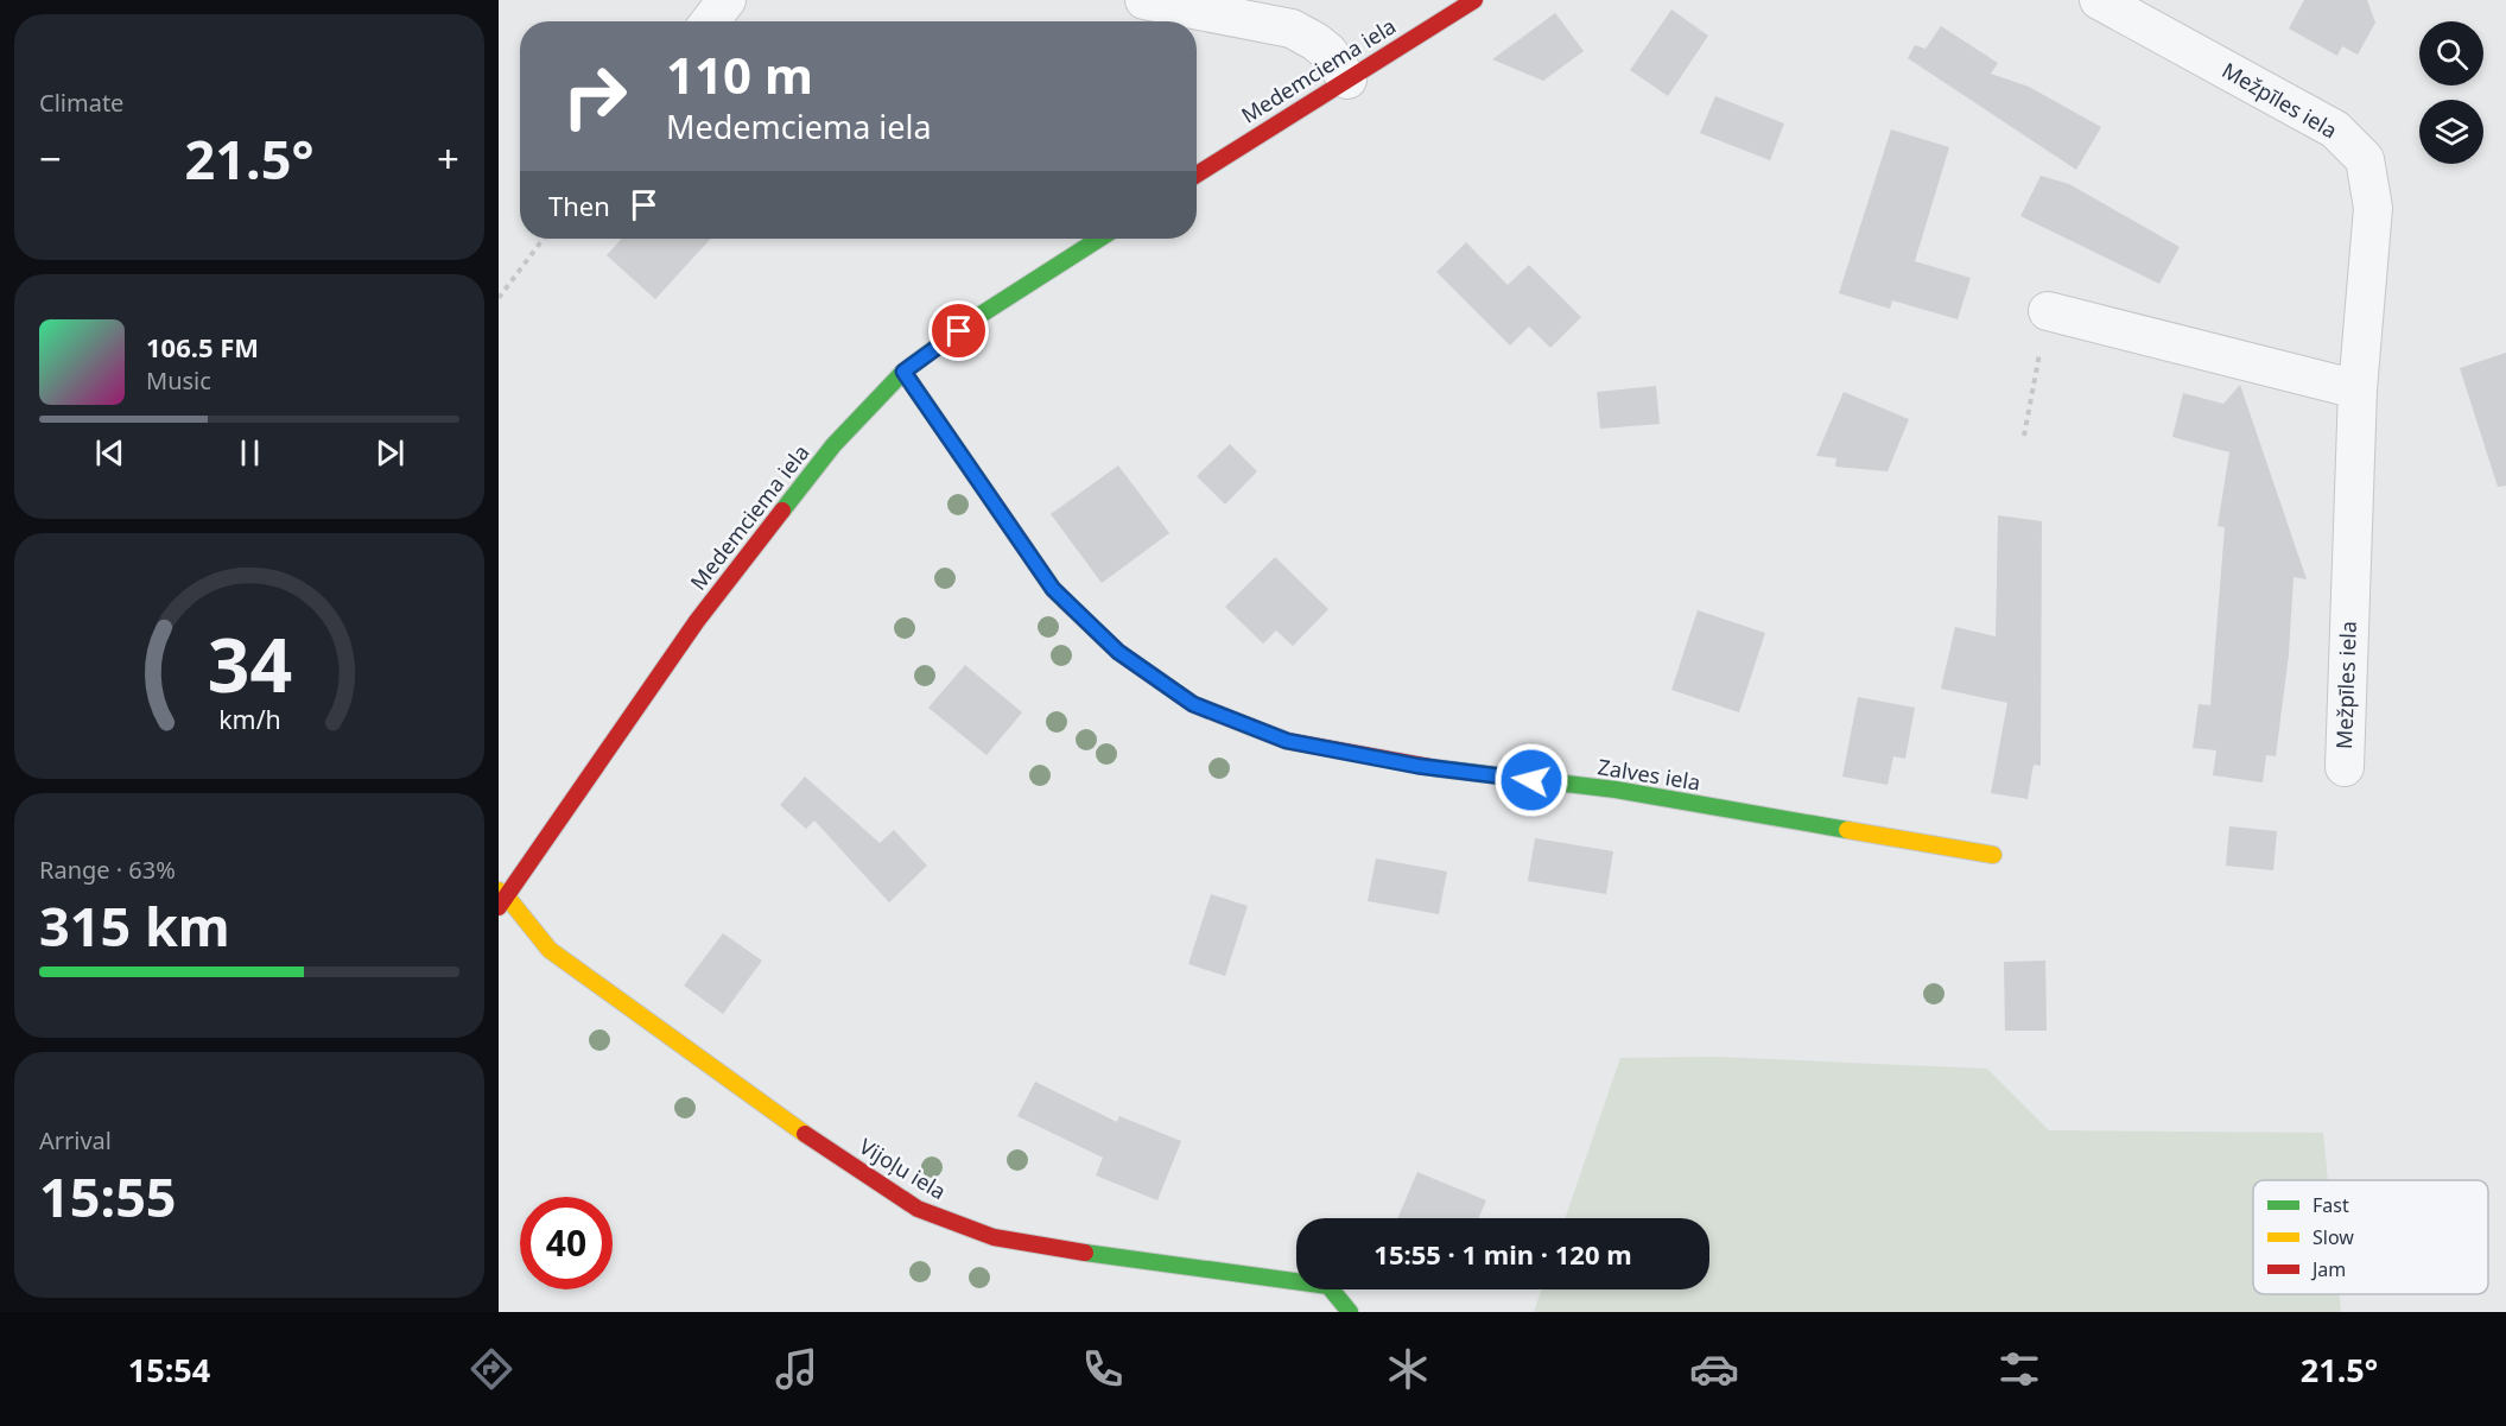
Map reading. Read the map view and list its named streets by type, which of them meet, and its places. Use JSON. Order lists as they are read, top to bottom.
{
  "streets": {
    "street": [
      "Medemciema iela",
      "Mežpīles iela",
      "Zalves iela",
      "Vijoļu iela"
    ]
  },
  "crossings": [
    ["Medemciema iela", "Zalves iela"],
    ["Medemciema iela", "Vijoļu iela"]
  ],
  "legend": ["Fast", "Slow", "Jam"],
  "page": {
    "tile": [
      "Climate",
      ["Range · 63%", "315 km"],
      ["Arrival", "15:55"]
    ],
    "turn": ["110 m", "Medemciema iela"],
    "heat": ["−", "21.5°", "+"],
    "then": "Then",
    "song": ["106.5 FM", "Music"],
    "limit": "40",
    "trip": "15:55 · 1 min · 120 m",
    "tabs": ["15:54", "21.5°"],
    "gauge": ["34", "km/h"]
  }
}
